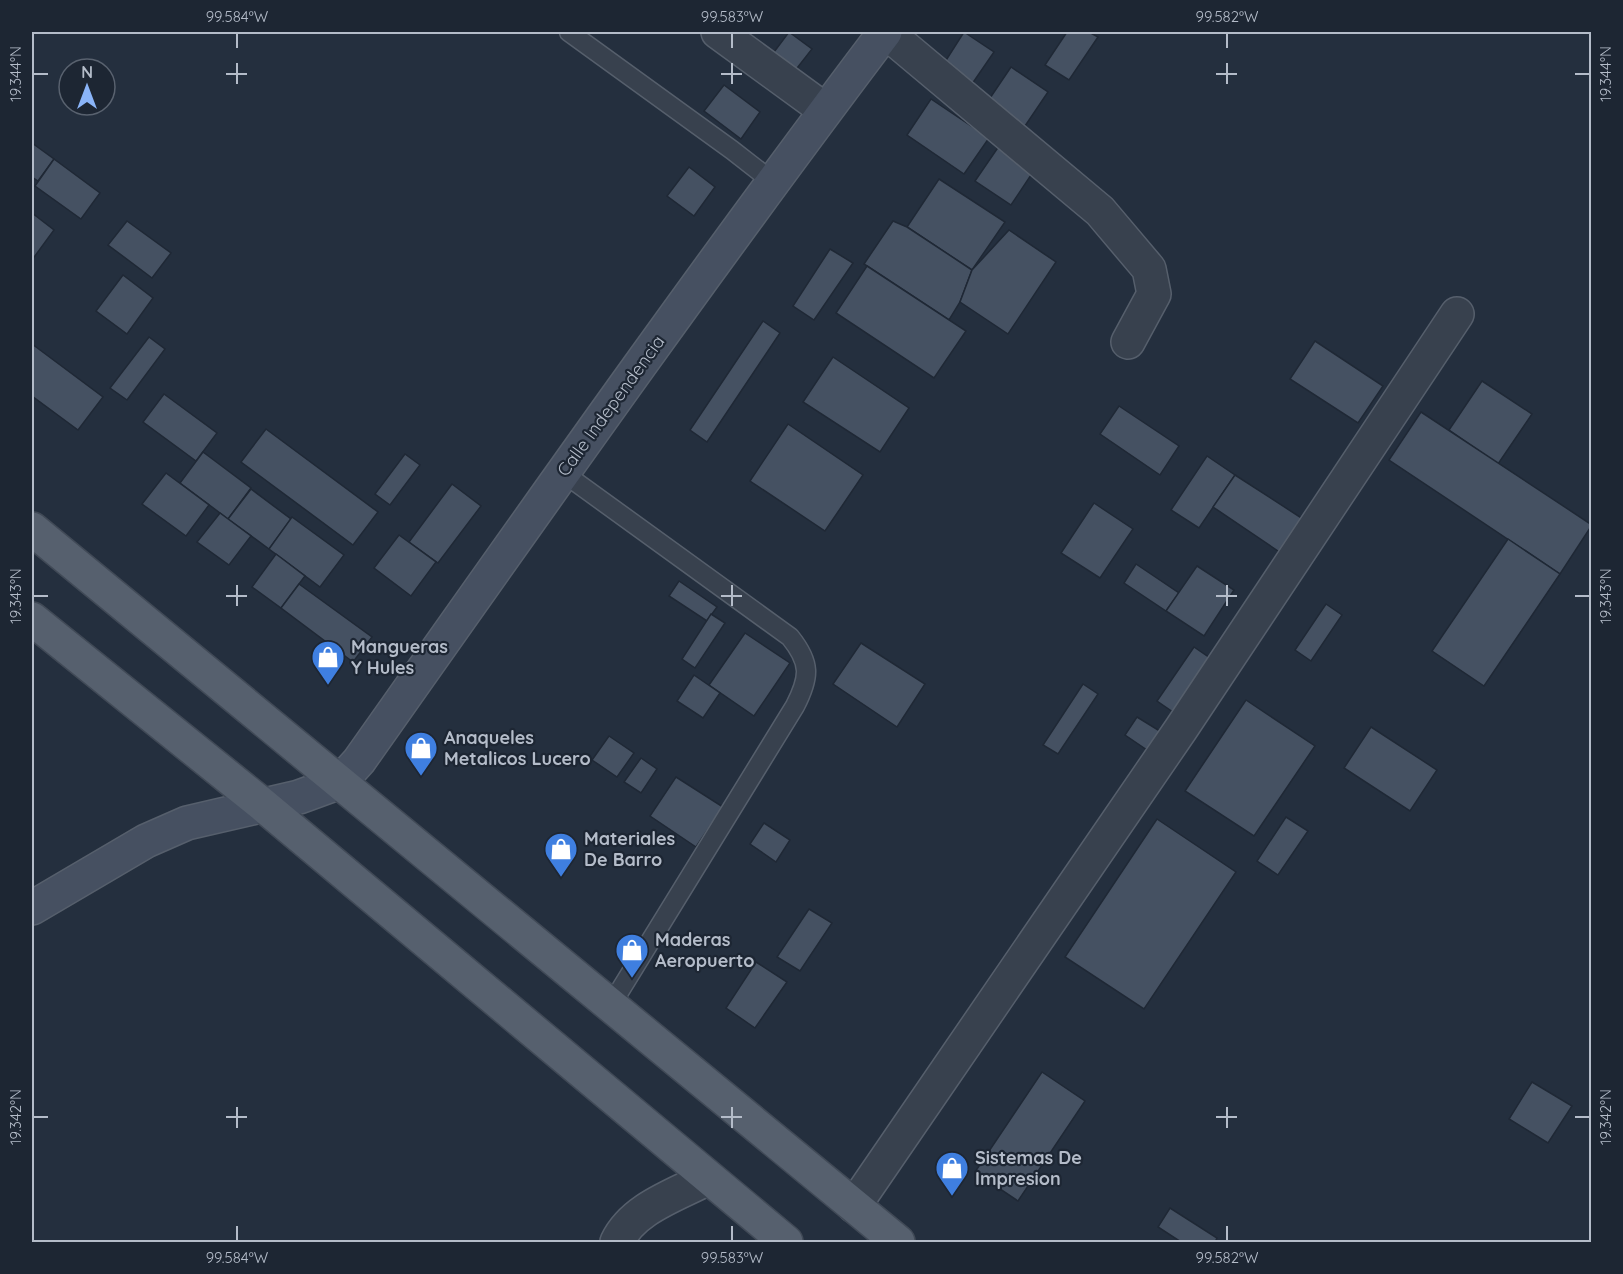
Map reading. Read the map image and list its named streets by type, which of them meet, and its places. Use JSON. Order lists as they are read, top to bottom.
{
  "streets": {
    "street": ["Calle Independencia"]
  },
  "places": {
    "shop": [
      "Mangueras Y Hules",
      "Anaqueles Metalicos Lucero",
      "Materiales De Barro",
      "Maderas Aeropuerto",
      "Sistemas De Impresion"
    ]
  },
  "north": "top",
  "coordinates": [
    "99.584°W",
    "99.583°W",
    "99.582°W",
    "19.344°N",
    "19.343°N",
    "19.342°N"
  ]
}
